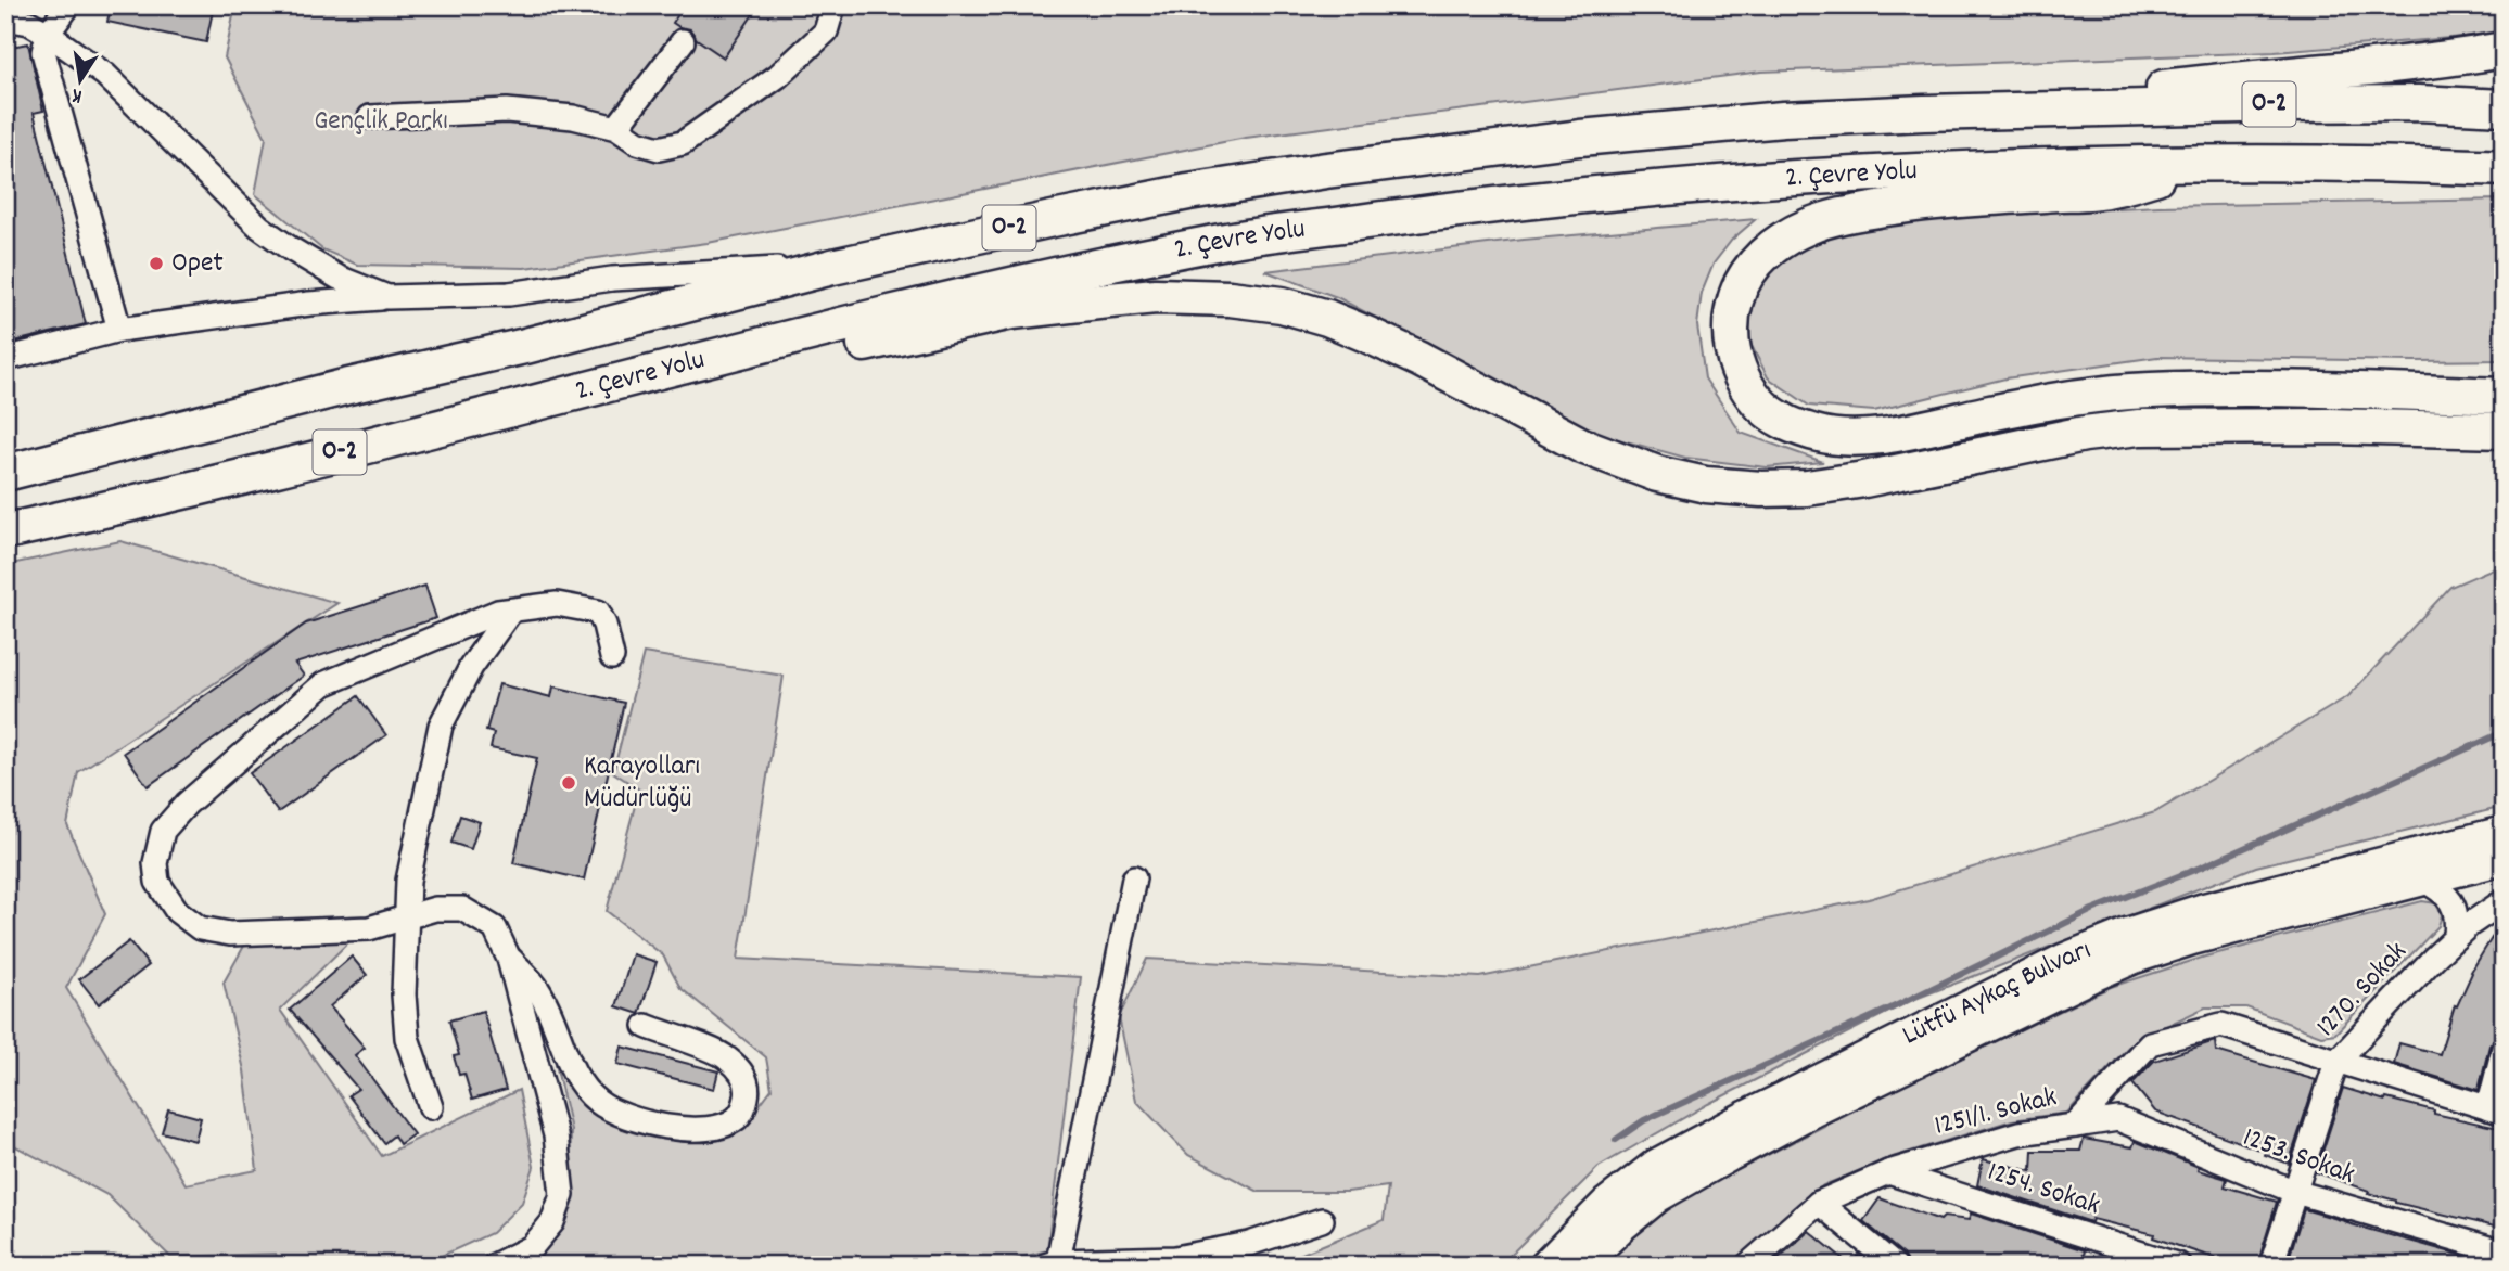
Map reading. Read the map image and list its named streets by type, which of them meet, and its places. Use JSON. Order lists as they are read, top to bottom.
{
  "streets": {
    "highway": ["O-2", "2. Çevre Yolu"],
    "main road": ["Lütfü Aykaç Bulvarı"],
    "street": [
      "1270. Sokak",
      "1251/1. Sokak",
      "1253. Sokak",
      "1254. Sokak"
    ]
  },
  "crossings": [
    ["1270. Sokak", "1251/1. Sokak"],
    ["1270. Sokak", "1253. Sokak"],
    ["1251/1. Sokak", "1253. Sokak"],
    ["1251/1. Sokak", "1254. Sokak"]
  ],
  "parks": ["Gençlik Parkı"],
  "places": ["Opet", "Karayolları Müdürlüğü"],
  "north": "bottom"
}
